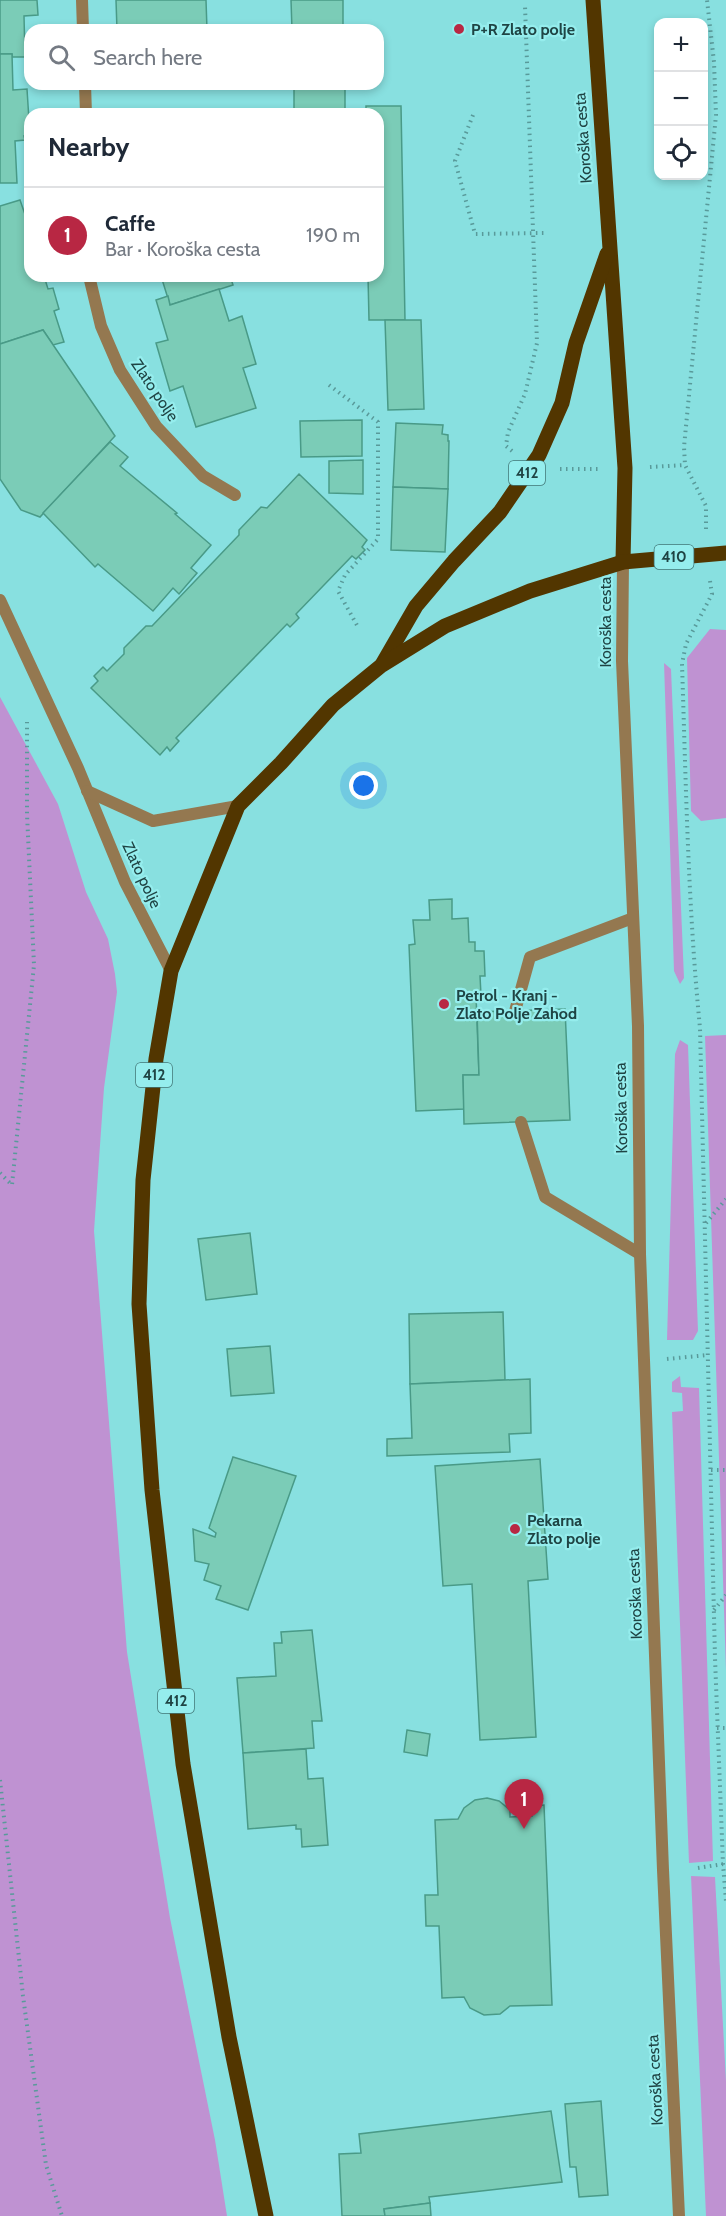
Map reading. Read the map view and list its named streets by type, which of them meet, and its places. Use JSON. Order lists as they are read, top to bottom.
{
  "streets": {
    "main road": ["Koroška cesta", "412", "410"],
    "street": ["Zlato polje"]
  },
  "crossings": [
    ["Koroška cesta", "412"],
    ["Koroška cesta", "410"],
    ["Zlato polje", "412"],
    ["412", "410"]
  ],
  "places": ["P+R Zlato polje", "Petrol - Kranj - Zlato Polje Zahod", "Pekarna Zlato polje"],
  "page": {
    "map_buttons": ["+", "−"],
    "search": "Search here",
    "heading": "Nearby",
    "list": [
      {
        "mark": "1",
        "name": "Caffe",
        "note": "Bar · Koroška cesta",
        "value": "190 m"
      }
    ],
    "pins": "1"
  }
}
